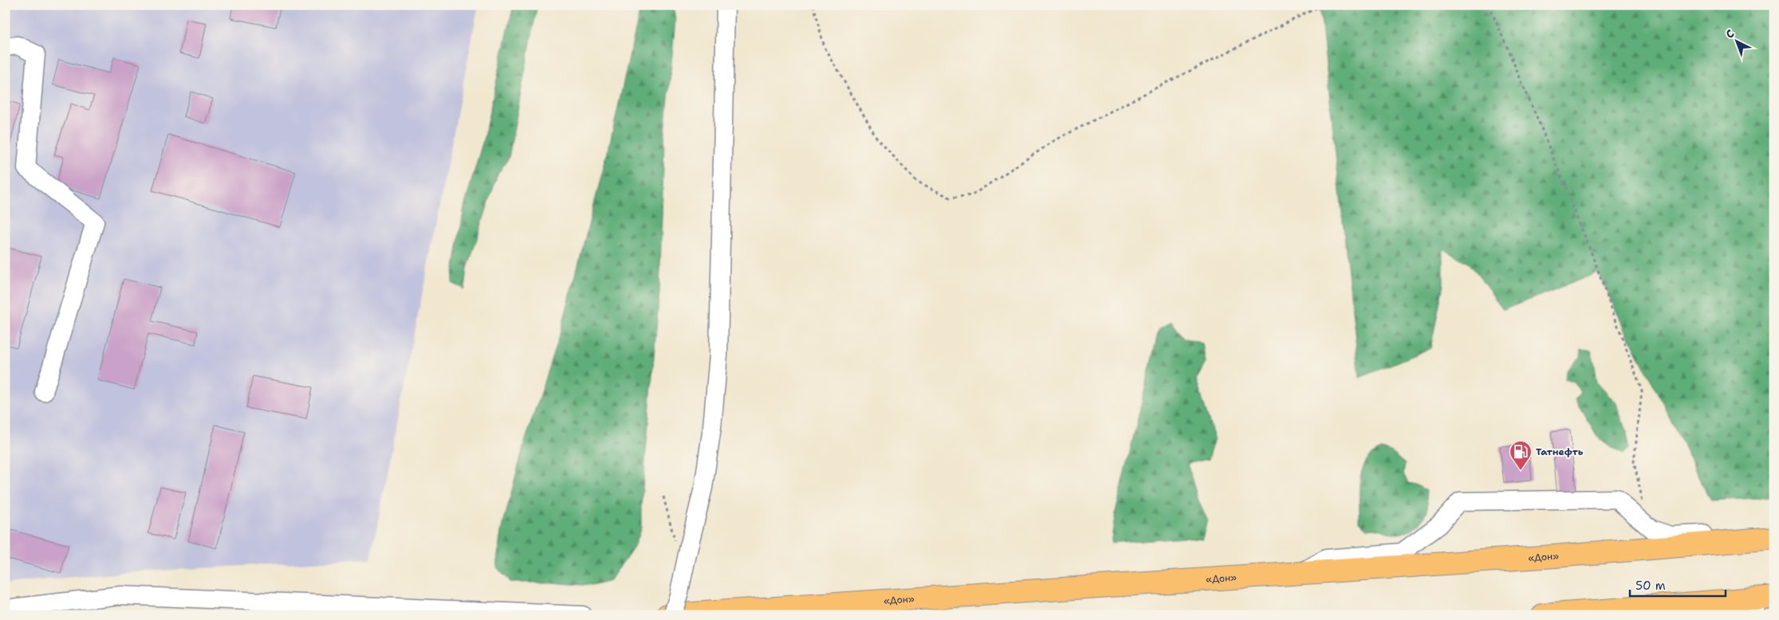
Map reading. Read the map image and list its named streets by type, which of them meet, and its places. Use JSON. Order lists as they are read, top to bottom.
{
  "streets": {
    "highway": ["«Дон»"]
  },
  "places": {
    "fuel station": ["Татнефть"]
  },
  "scale_bar": "50 m",
  "north": "top left"
}
